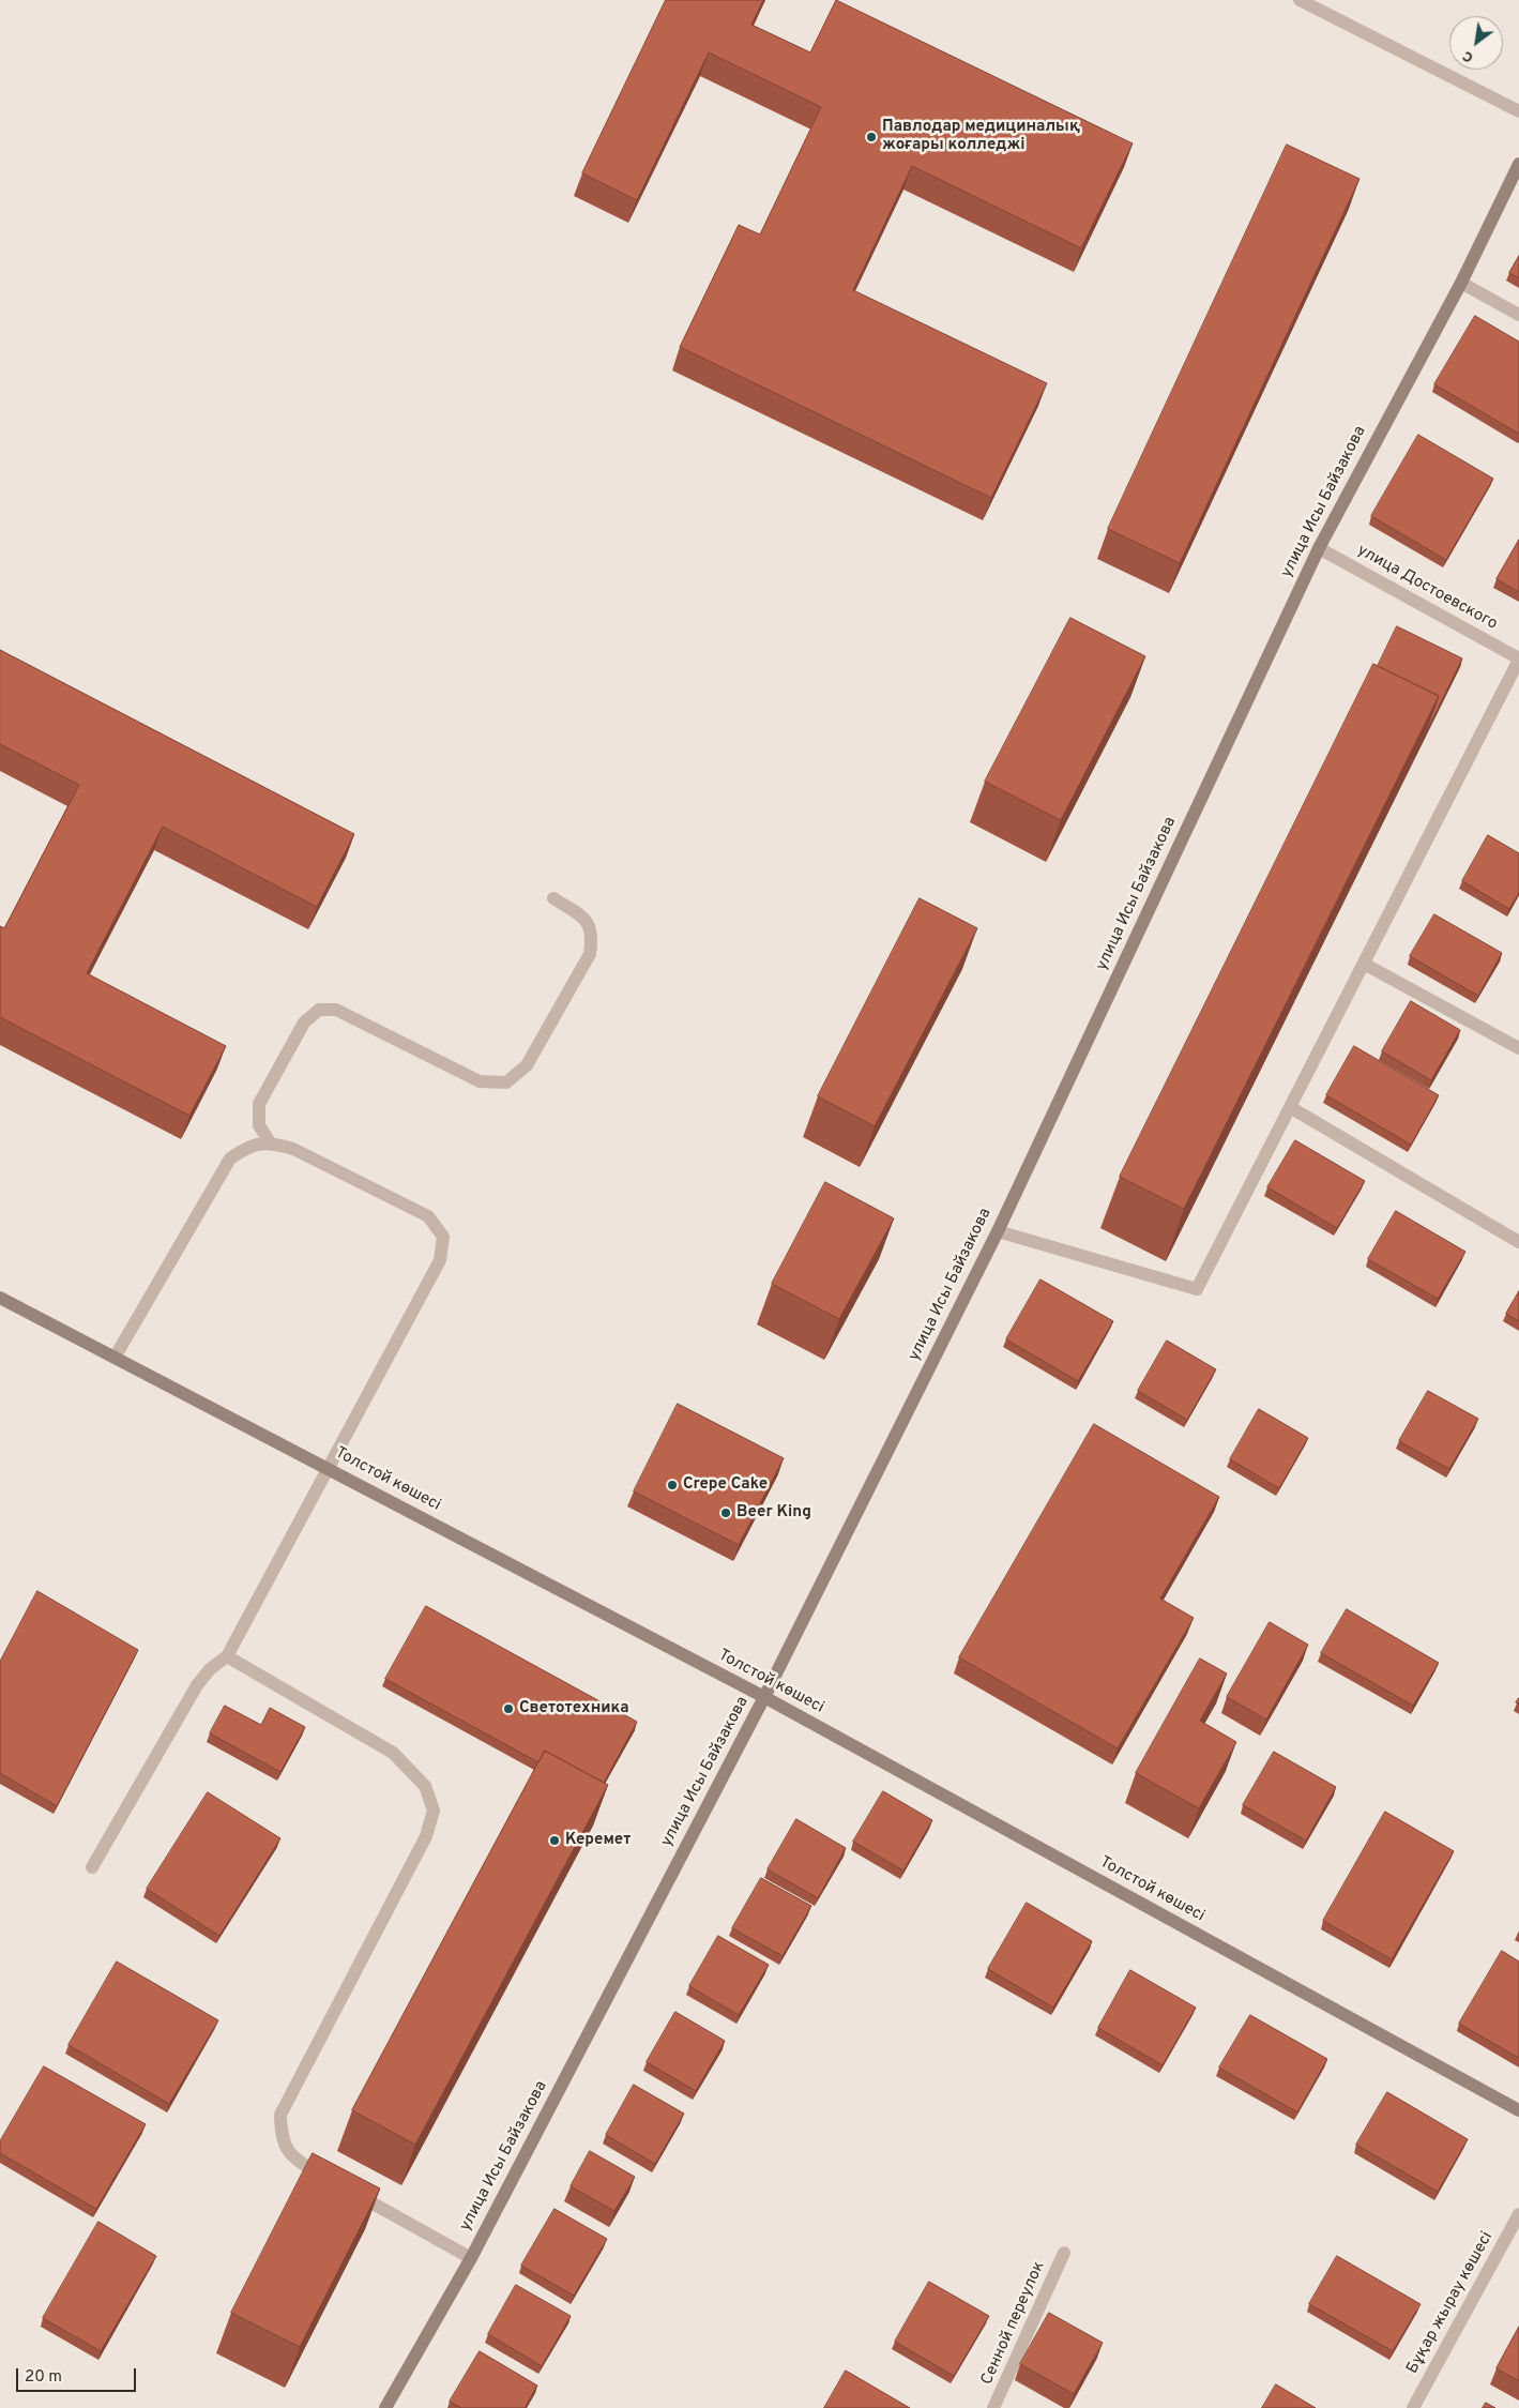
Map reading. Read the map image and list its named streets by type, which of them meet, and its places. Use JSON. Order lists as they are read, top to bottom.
{
  "streets": {
    "street": [
      "улица Исы Байзакова",
      "улица Достоевского",
      "Толстой көшесі",
      "Бұқар жырау көшесі",
      "Сенной переулок"
    ]
  },
  "crossings": [
    ["улица Исы Байзакова", "улица Достоевского"],
    ["улица Исы Байзакова", "Толстой көшесі"]
  ],
  "places": [
    "Павлодар медициналық жоғары колледжі",
    "Crepe Cake",
    "Beer King",
    "Светотехника",
    "Керемет"
  ],
  "scale_bar": "20 m",
  "north": "bottom left"
}
